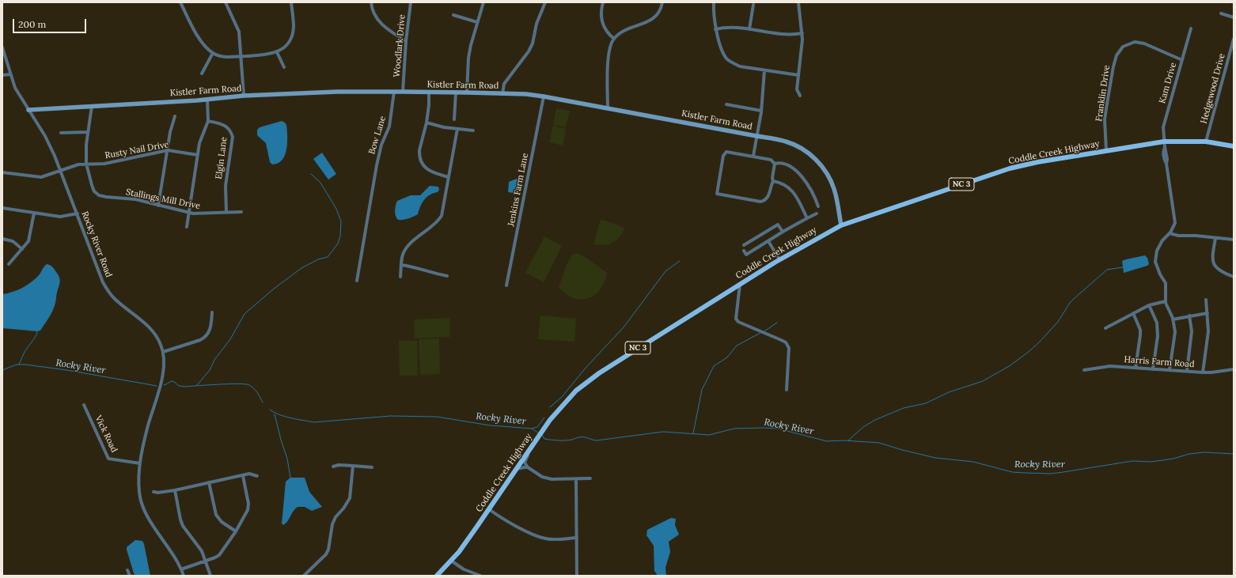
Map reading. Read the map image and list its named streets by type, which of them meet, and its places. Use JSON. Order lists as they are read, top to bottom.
{
  "streets": {
    "main road": ["Coddle Creek Highway", "NC 3"],
    "street": [
      "Woodlark Drive",
      "Kam Drive",
      "Kistler Farm Road",
      "Hedgewood Drive",
      "Franklin Drive",
      "Bow Lane",
      "Rusty Nail Drive",
      "Elgin Lane",
      "Jenkins Farm Lane",
      "Stallings Mill Drive",
      "Rocky River Road",
      "Harris Farm Road",
      "Vick Road"
    ]
  },
  "crossings": [
    ["Woodlark Drive", "Kistler Farm Road"],
    ["Kam Drive", "Franklin Drive"],
    ["Kam Drive", "Coddle Creek Highway"],
    ["Kistler Farm Road", "Bow Lane"],
    ["Kistler Farm Road", "Coddle Creek Highway"],
    ["Kistler Farm Road", "Jenkins Farm Lane"],
    ["Kistler Farm Road", "Stallings Mill Drive"],
    ["Kistler Farm Road", "Rocky River Road"],
    ["Hedgewood Drive", "Coddle Creek Highway"],
    ["Franklin Drive", "Coddle Creek Highway"],
    ["Rusty Nail Drive", "Stallings Mill Drive"],
    ["Rusty Nail Drive", "Rocky River Road"],
    ["Elgin Lane", "Stallings Mill Drive"],
    ["Rocky River Road", "Vick Road"]
  ],
  "water": ["Rocky River"],
  "scale_bar": "200 m"
}
